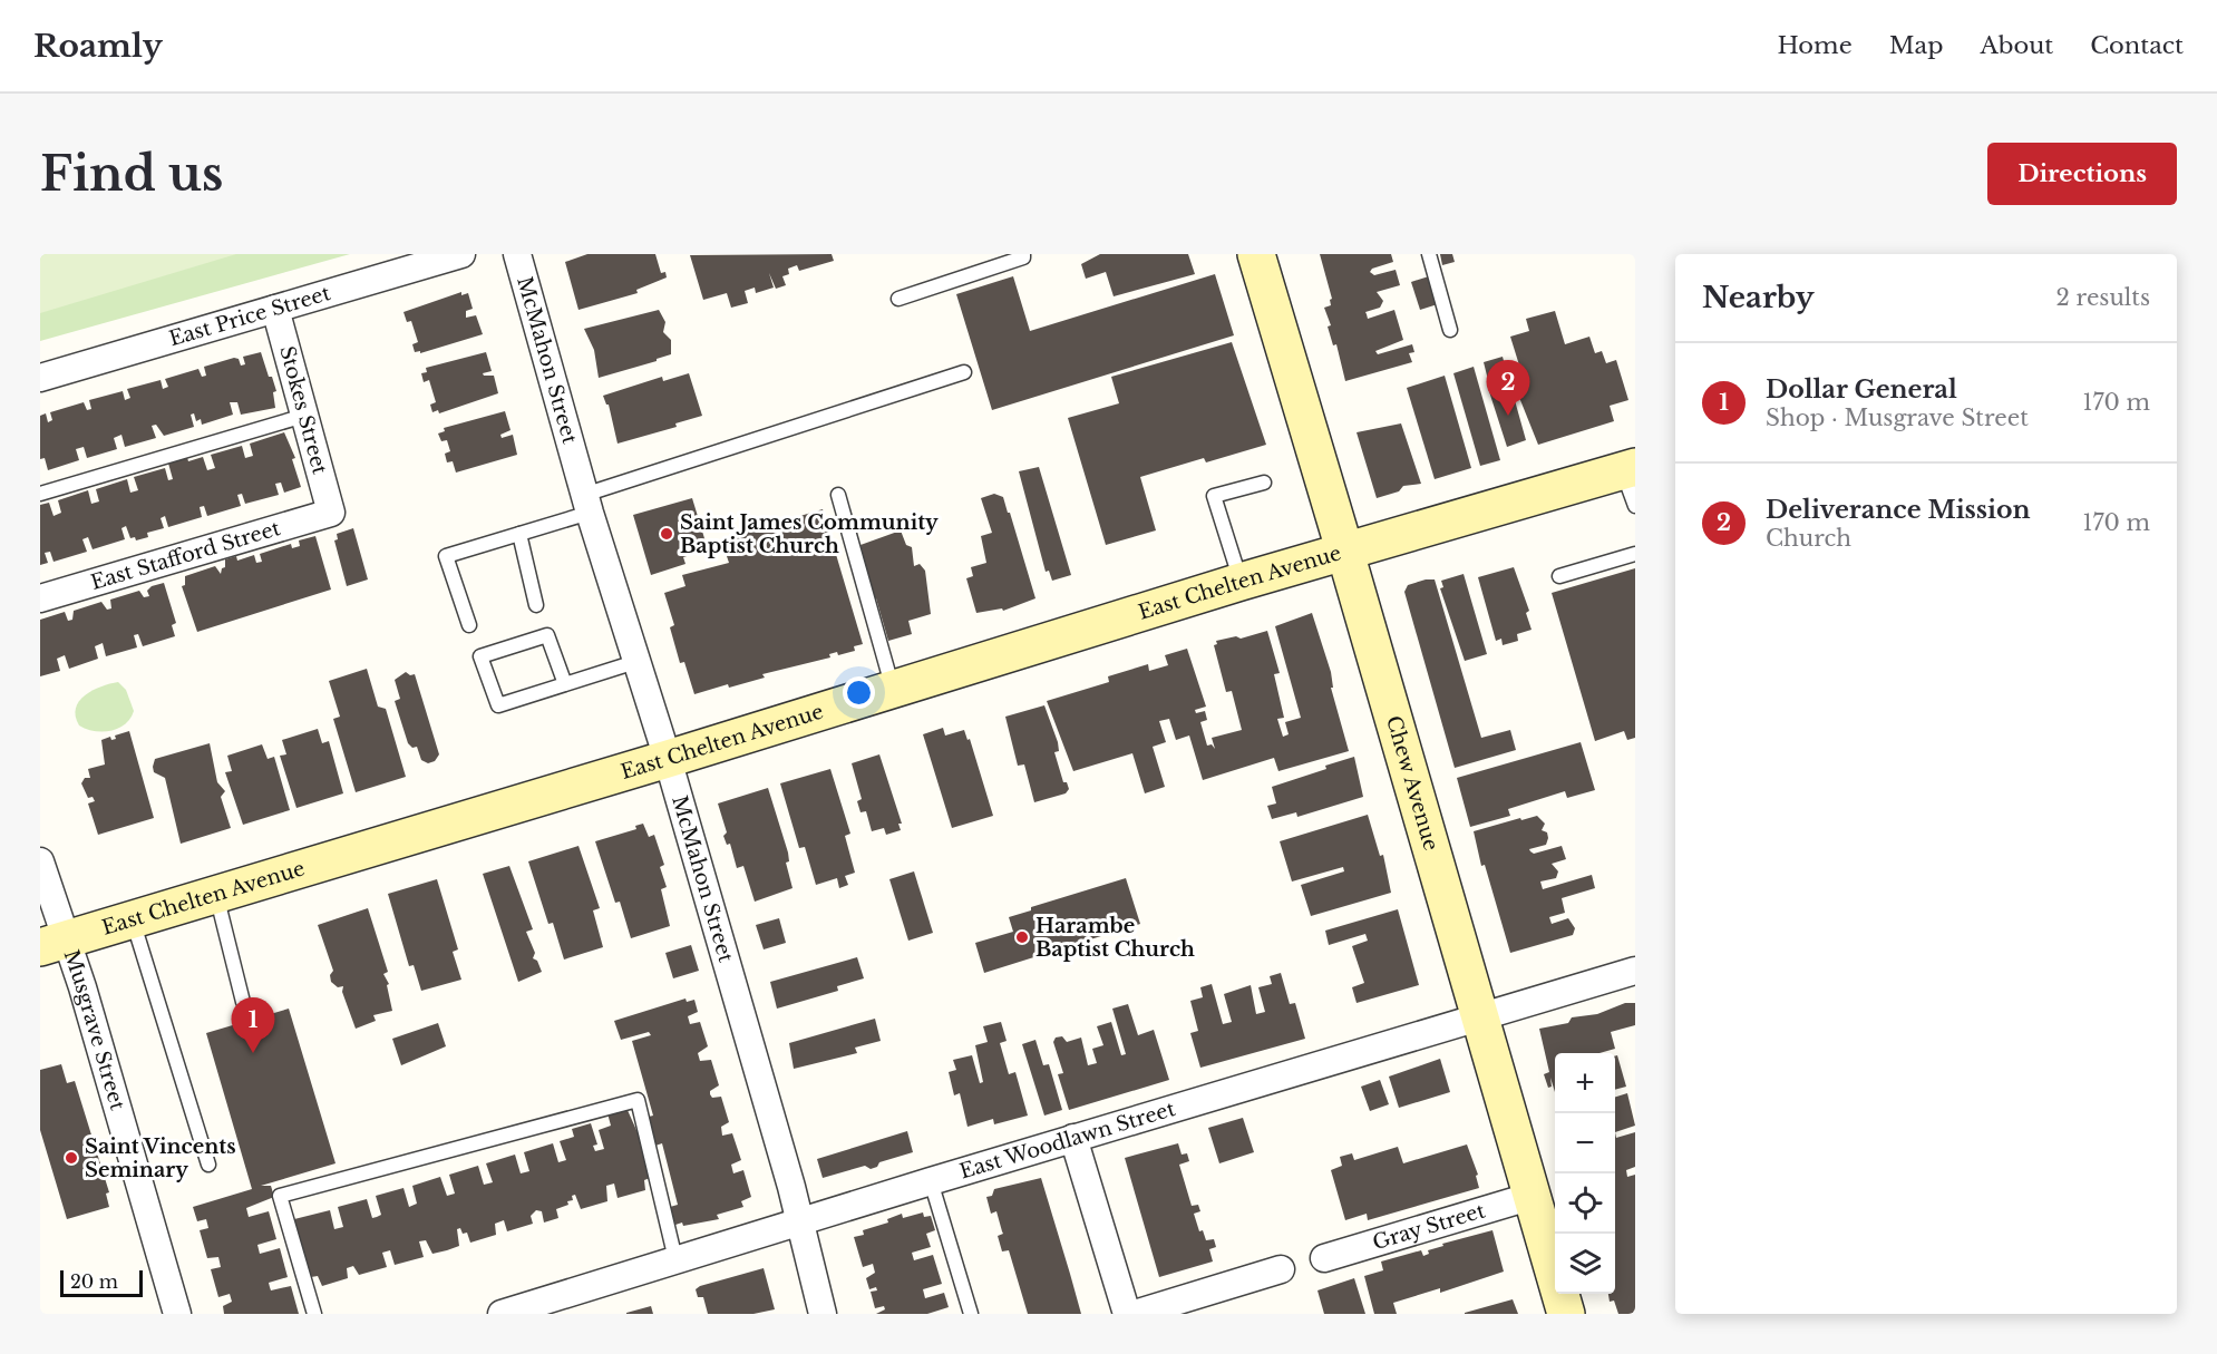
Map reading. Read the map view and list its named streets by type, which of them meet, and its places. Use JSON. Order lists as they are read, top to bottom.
{
  "streets": {
    "street": [
      "East Price Street",
      "McMahon Street",
      "Stokes Street",
      "East Stafford Street",
      "East Chelten Avenue",
      "Chew Avenue",
      "Musgrave Street",
      "East Woodlawn Street",
      "Gray Street"
    ]
  },
  "crossings": [
    ["East Price Street", "Stokes Street"],
    ["McMahon Street", "East Chelten Avenue"],
    ["McMahon Street", "East Woodlawn Street"],
    ["Stokes Street", "East Stafford Street"],
    ["East Chelten Avenue", "Chew Avenue"],
    ["East Chelten Avenue", "Musgrave Street"],
    ["Chew Avenue", "East Woodlawn Street"],
    ["Chew Avenue", "Gray Street"]
  ],
  "places": ["Saint James Community Baptist Church", "Harambe Baptist Church", "Saint Vincents Seminary"],
  "scale_bar": "20 m",
  "page": {
    "header": "Roamly",
    "nav": [
      "Home",
      "Map",
      "About",
      "Contact"
    ],
    "buttons": "Directions",
    "title": "Find us",
    "heading": ["Nearby", "2 results"],
    "list": [
      {
        "mark": "1",
        "name": "Dollar General",
        "note": "Shop · Musgrave Street",
        "value": "170 m"
      },
      {
        "mark": "2",
        "name": "Deliverance Mission",
        "note": "Church",
        "value": "170 m"
      }
    ],
    "pins": ["2", "1"],
    "map_buttons": ["+", "−"],
    "scale": "20 m"
  }
}
